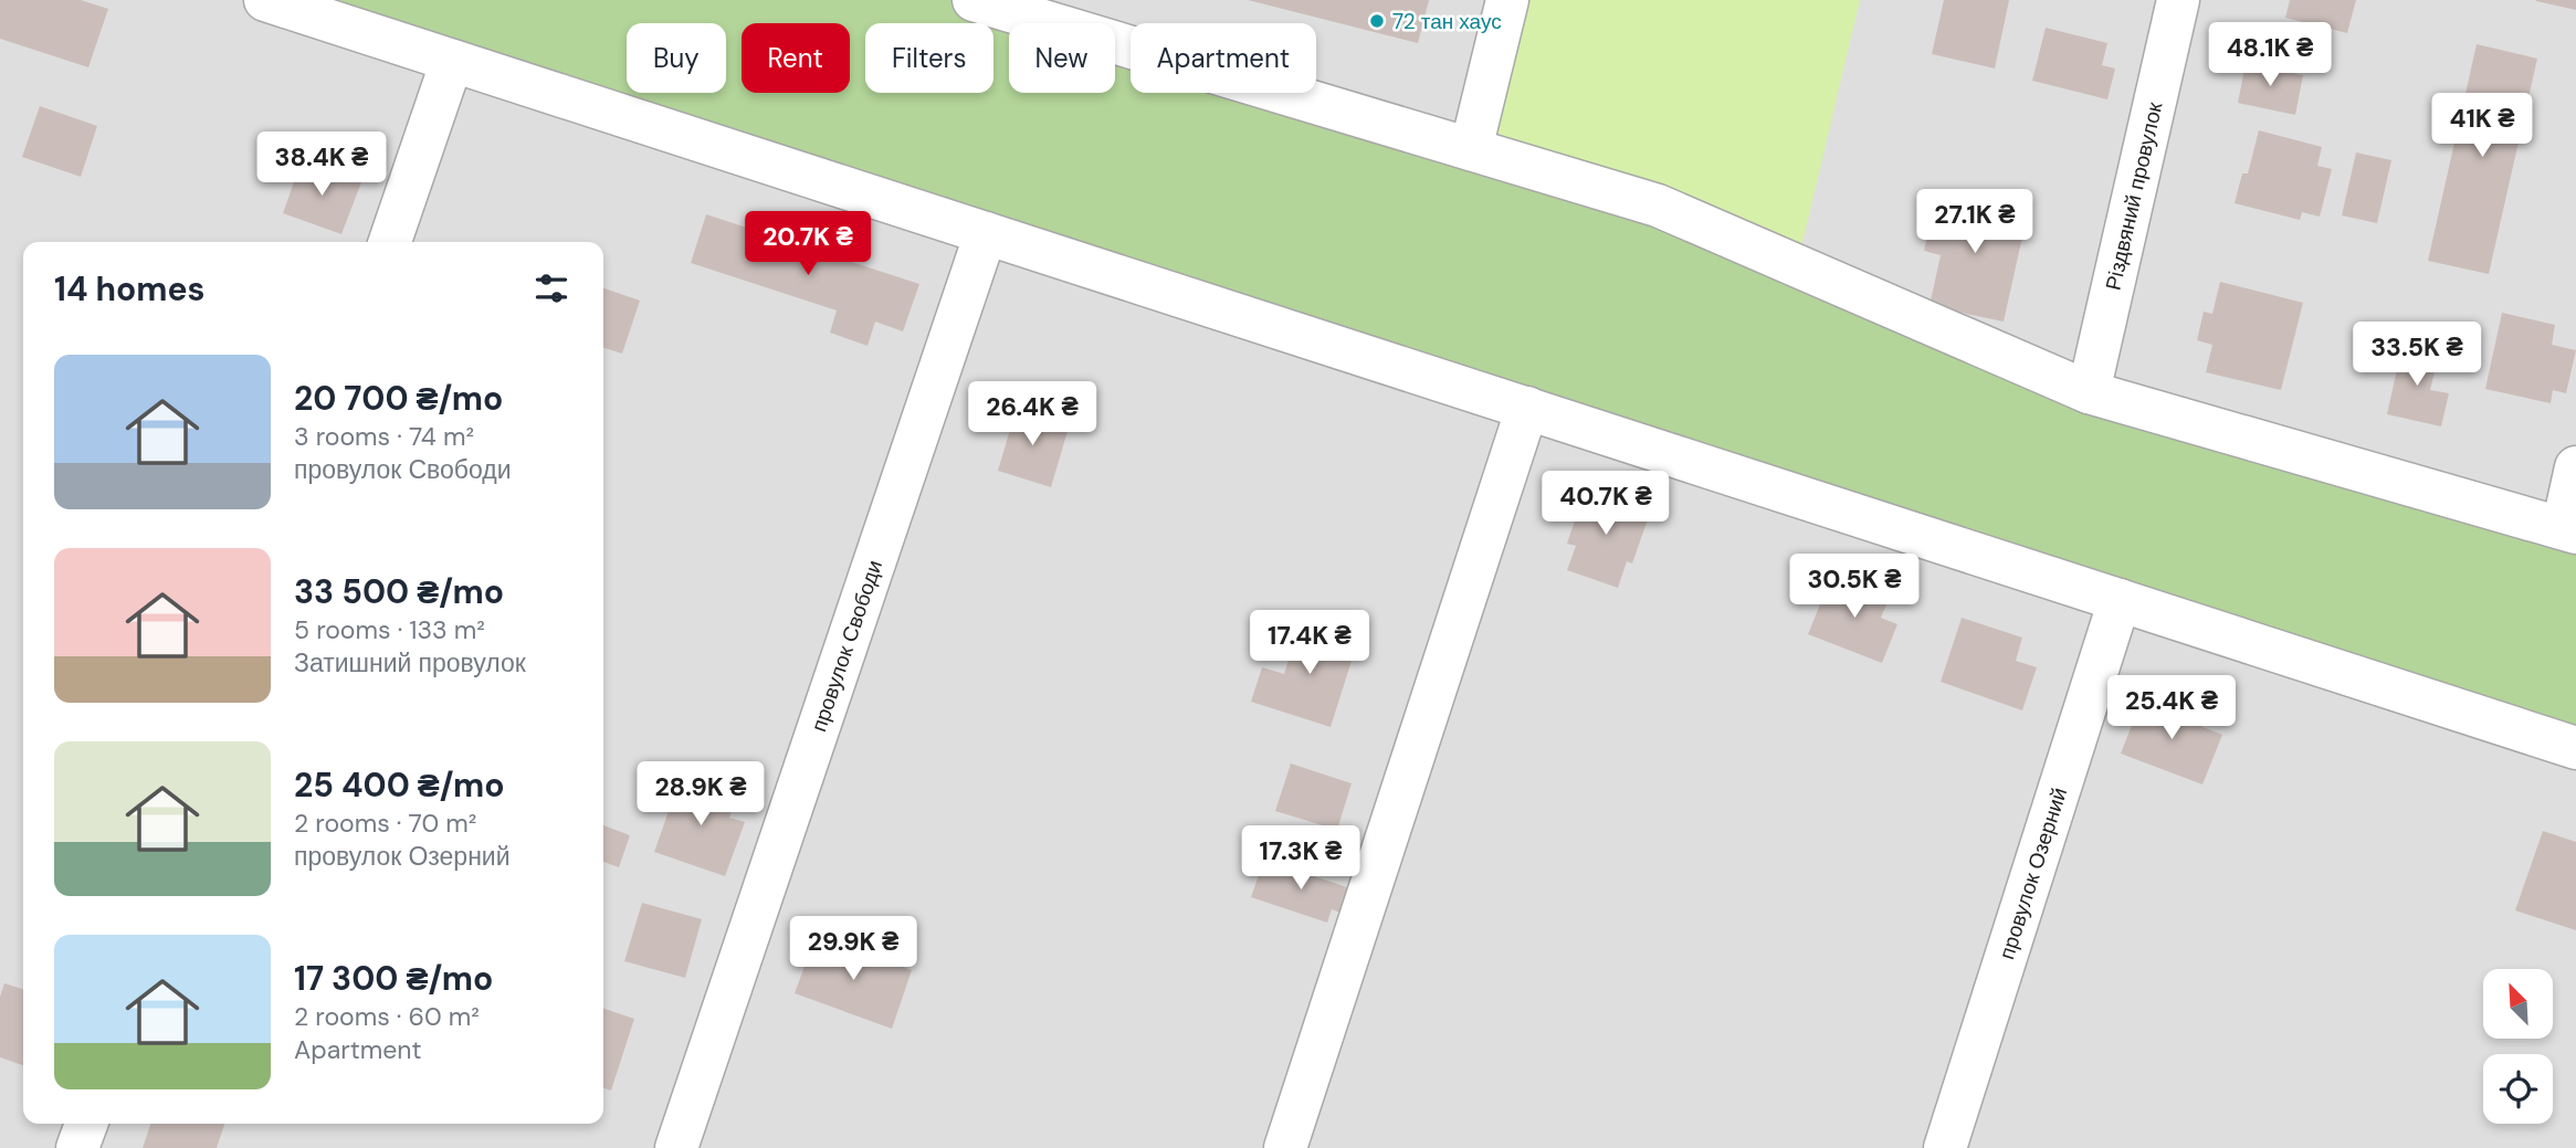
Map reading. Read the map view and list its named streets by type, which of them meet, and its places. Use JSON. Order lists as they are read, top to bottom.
{
  "streets": {
    "street": ["Різдвяний провулок", "провулок Свободи", "провулок Озерний"]
  },
  "places": ["72 тан хаус"],
  "north": "top left",
  "page": {
    "price": [
      "48.1K ₴",
      "41K ₴",
      "38.4K ₴",
      "27.1K ₴",
      "20.7K ₴",
      "33.5K ₴",
      "26.4K ₴",
      "40.7K ₴",
      "30.5K ₴",
      "17.4K ₴",
      "25.4K ₴",
      "28.9K ₴",
      "17.3K ₴",
      "29.9K ₴"
    ],
    "chip": [
      "Buy",
      "Rent",
      "Filters",
      "New",
      "Apartment"
    ],
    "heading": "14 homes",
    "list": [
      {
        "name": "20 700 ₴/mo",
        "note": "3 rooms · 74 m² · провулок Свободи"
      },
      {
        "name": "33 500 ₴/mo",
        "note": "5 rooms · 133 m² · Затишний провулок"
      },
      {
        "name": "25 400 ₴/mo",
        "note": "2 rooms · 70 m² · провулок Озерний"
      },
      {
        "name": "17 300 ₴/mo",
        "note": "2 rooms · 60 m² · Apartment"
      }
    ]
  }
}
